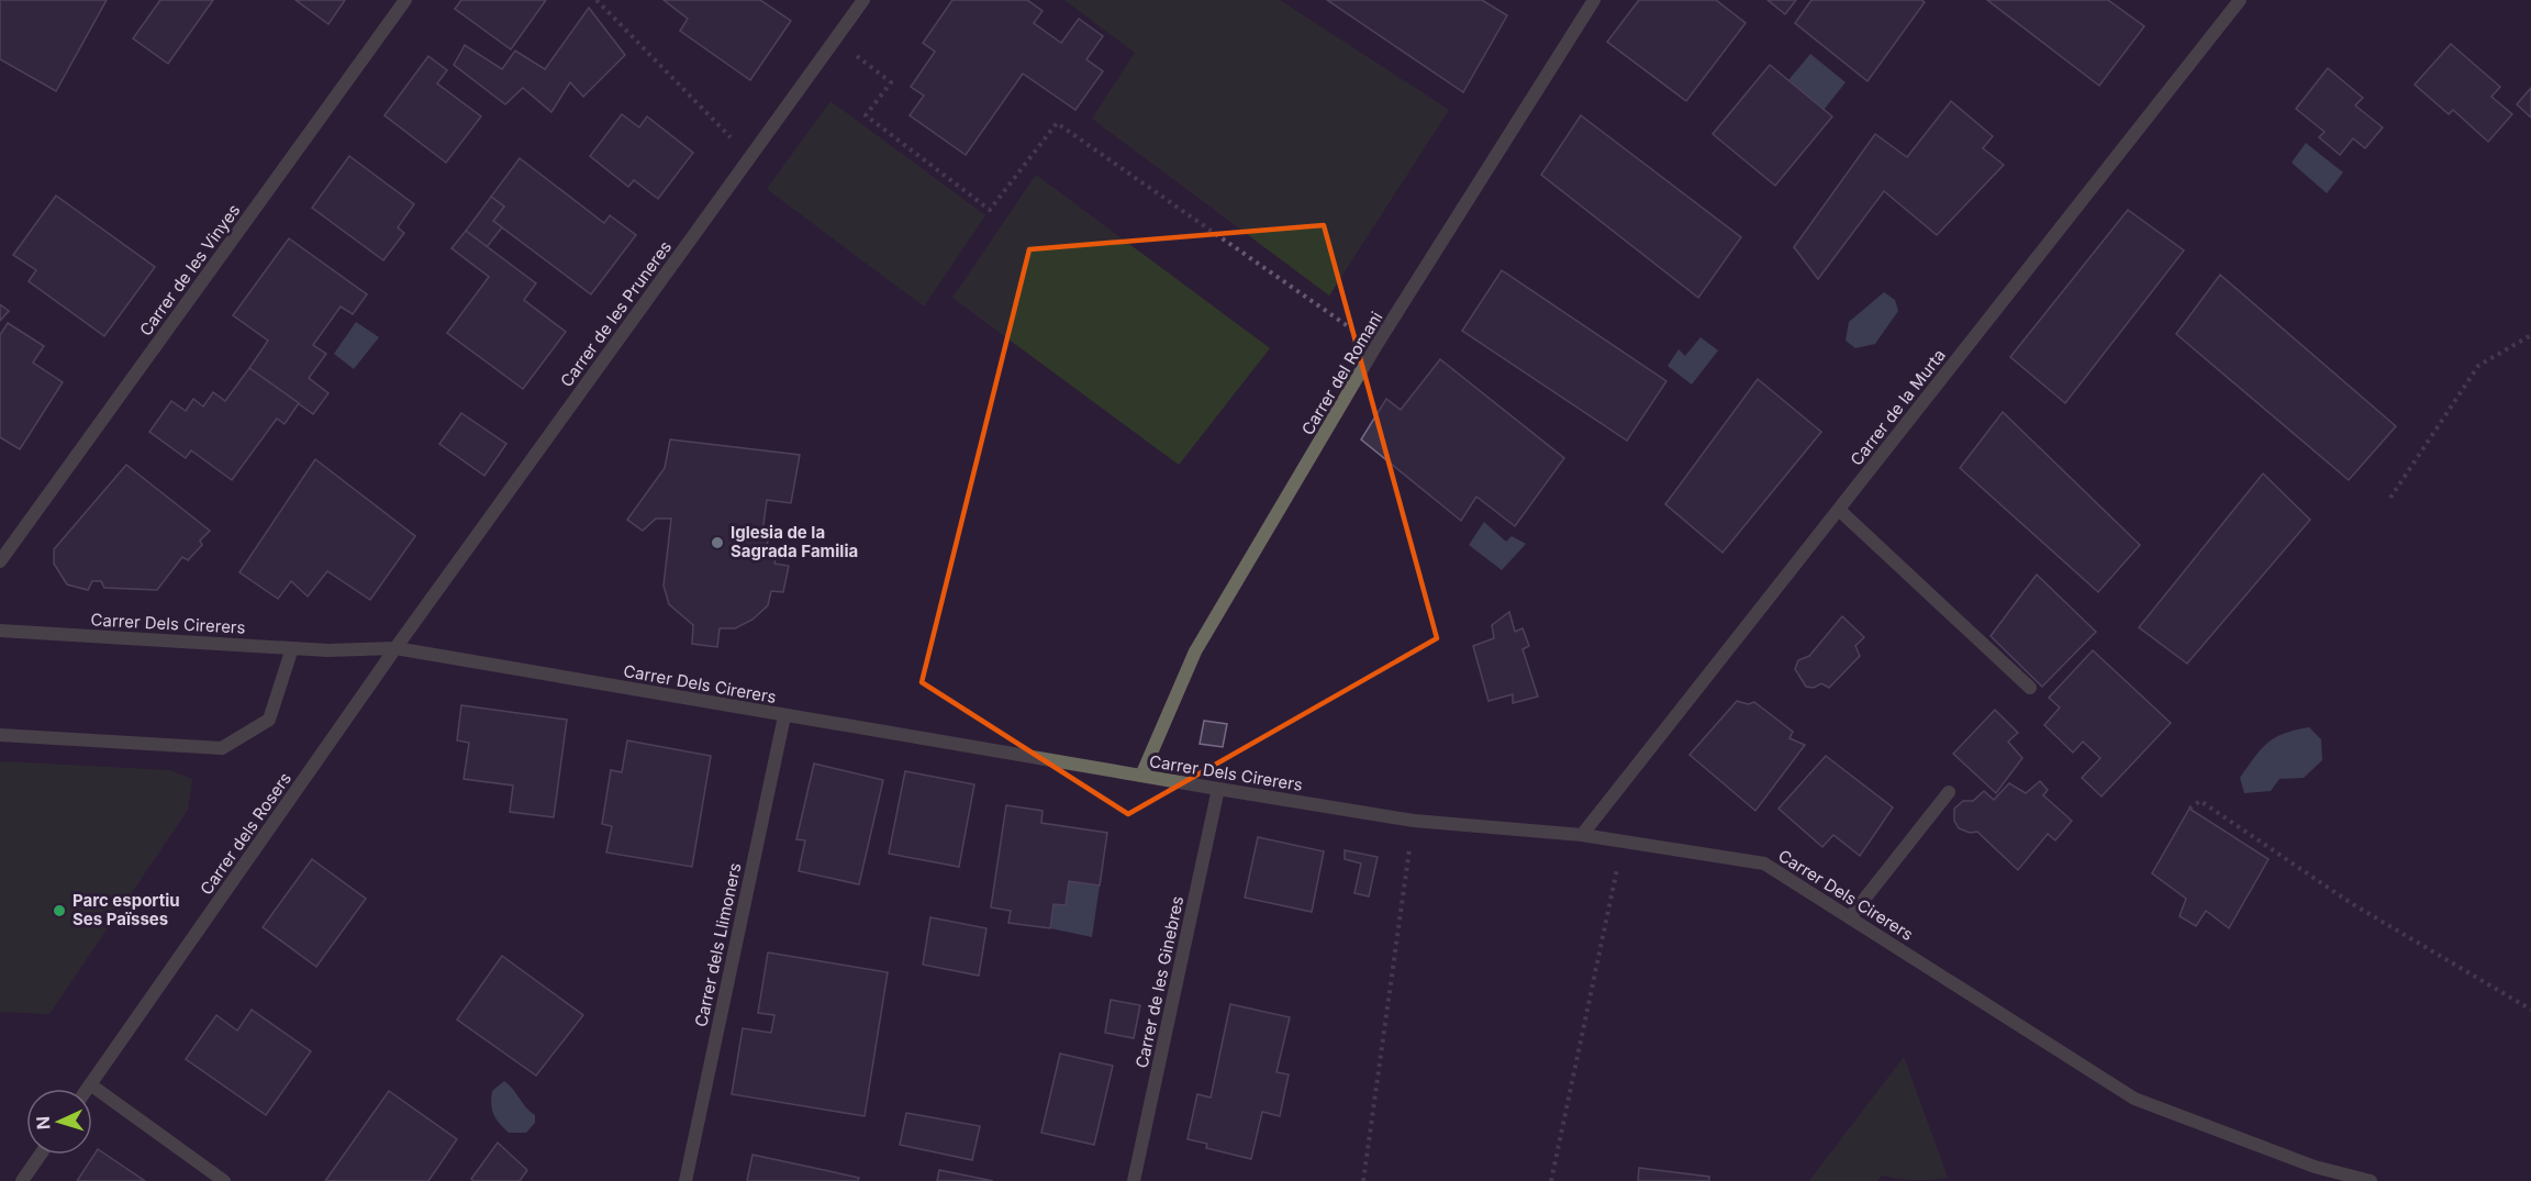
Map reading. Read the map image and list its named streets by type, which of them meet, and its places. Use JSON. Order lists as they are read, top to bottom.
{
  "streets": {
    "street": [
      "Carrer de les Vinyes",
      "Carrer de les Pruneres",
      "Carrer del Romani",
      "Carrer de la Murta",
      "Carrer Dels Cirerers",
      "Carrer dels Rosers",
      "Carrer dels Llimoners",
      "Carrer de les Ginebres"
    ]
  },
  "crossings": [
    ["Carrer de les Pruneres", "Carrer Dels Cirerers"],
    ["Carrer de les Pruneres", "Carrer dels Rosers"],
    ["Carrer del Romani", "Carrer Dels Cirerers"],
    ["Carrer de la Murta", "Carrer Dels Cirerers"],
    ["Carrer Dels Cirerers", "Carrer dels Rosers"],
    ["Carrer Dels Cirerers", "Carrer dels Llimoners"],
    ["Carrer Dels Cirerers", "Carrer de les Ginebres"]
  ],
  "places": ["Iglesia de la Sagrada Familia", "Parc esportiu Ses Païsses"],
  "north": "left"
}
